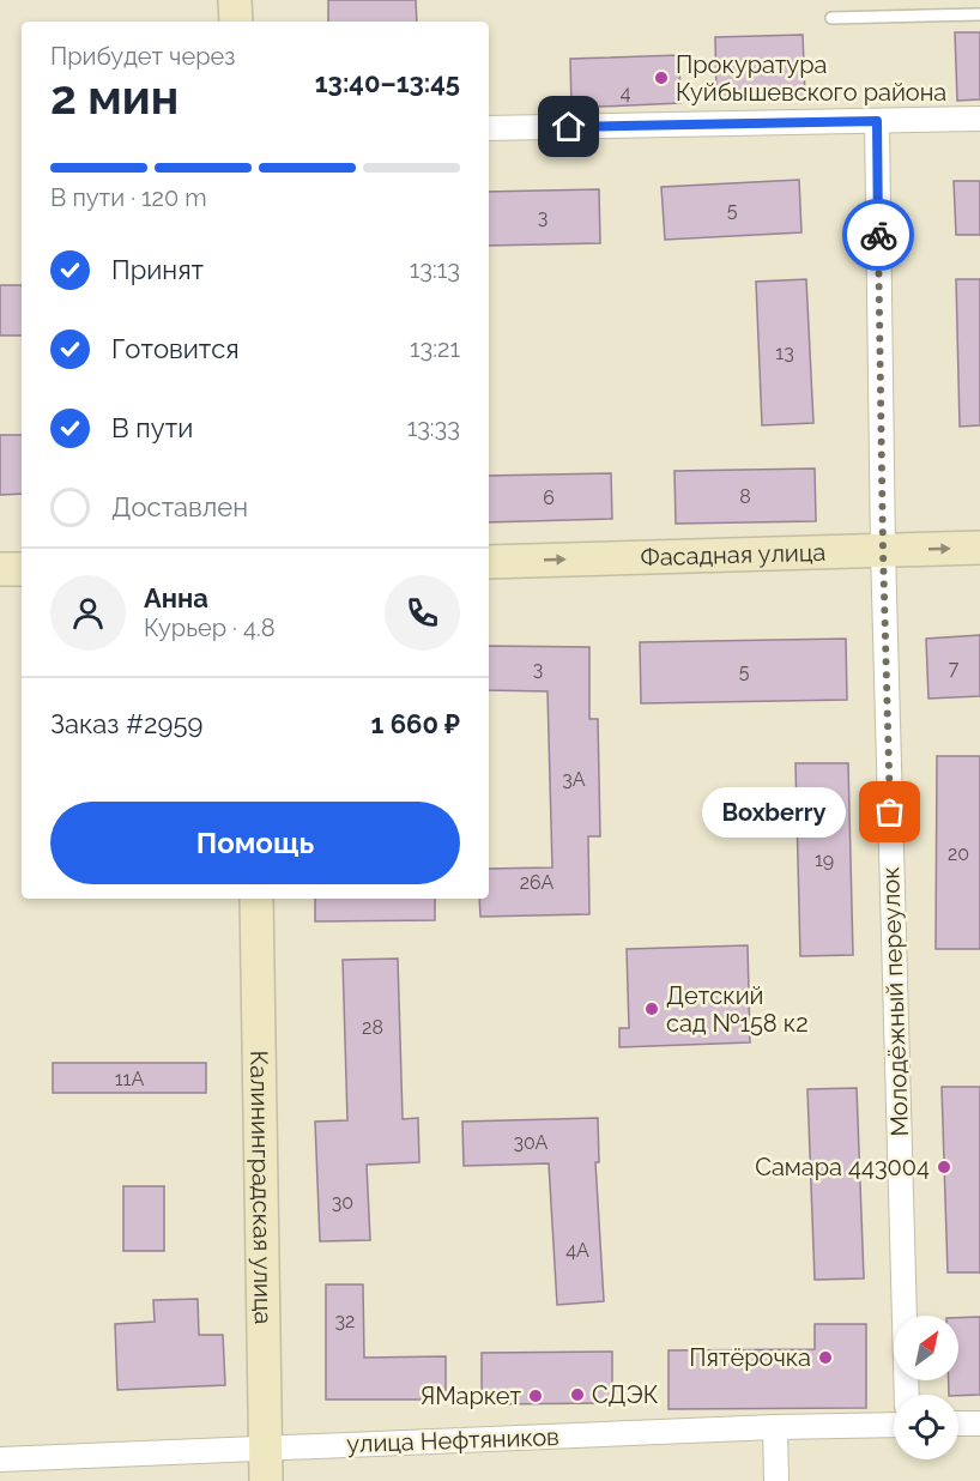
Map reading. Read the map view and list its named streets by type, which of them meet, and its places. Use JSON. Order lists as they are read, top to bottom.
{
  "streets": {
    "street": [
      "Фасадная улица",
      "Молодёжный переулок",
      "Калининградская улица",
      "улица Нефтяников"
    ]
  },
  "crossings": [
    ["Фасадная улица", "Молодёжный переулок"],
    ["Калининградская улица", "улица Нефтяников"]
  ],
  "one_way": ["Фасадная улица"],
  "places": [
    "Прокуратура Куйбышевского района",
    "Boxberry",
    "Детский сад №158 к2",
    "Самара 443004",
    "Пятёрочка",
    "СДЭК",
    "ЯМаркет"
  ],
  "house_numbers": [
    "4",
    "5",
    "3",
    "13",
    "8",
    "6",
    "7",
    "3",
    "5",
    "3А",
    "20",
    "19",
    "26А",
    "28",
    "11А",
    "30А",
    "30",
    "4А",
    "32"
  ],
  "north": "top right",
  "page": {
    "heading": ["2 мин", "Прибудет через", "13:40–13:45"],
    "panel": [
      "Анна",
      "Курьер · 4.8",
      "Заказ #2959",
      "1 660 ₽"
    ],
    "bar": "В пути · 120 m",
    "list": [
      ["Принят", "13:13"],
      ["Готовится", "13:21"],
      ["В пути", "13:33"],
      "Доставлен"
    ],
    "bubble": "Boxberry",
    "buttons": "Помощь"
  }
}
